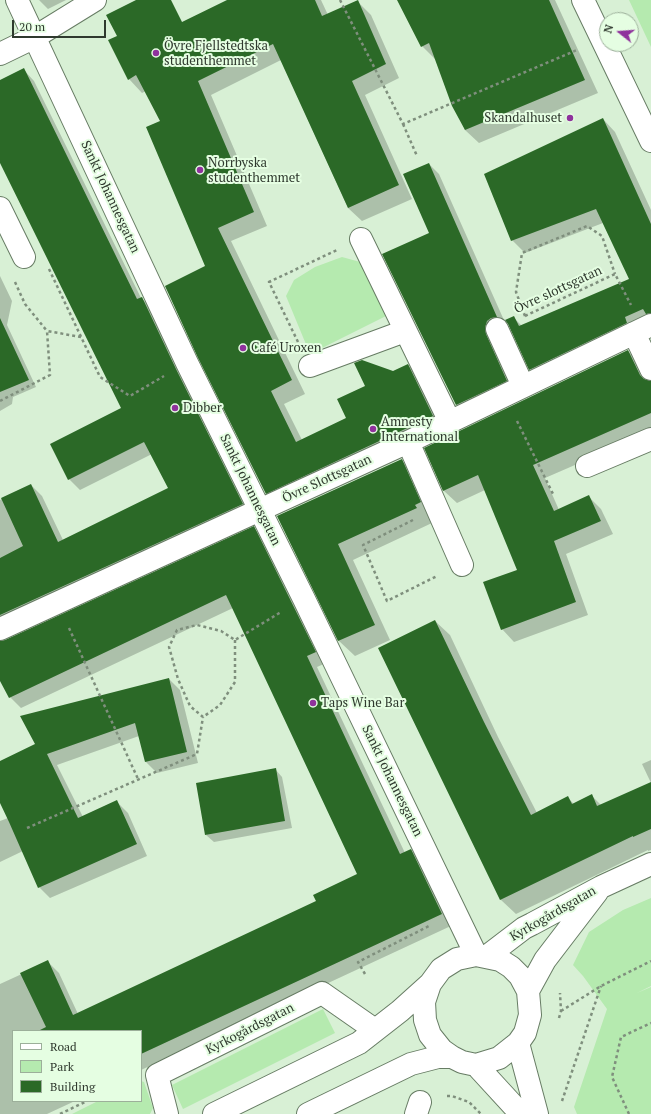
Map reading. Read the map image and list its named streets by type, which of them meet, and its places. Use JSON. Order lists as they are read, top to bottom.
{
  "streets": {
    "street": ["Sankt Johannesgatan", "Övre Slottsgatan", "Kyrkogårdsgatan"],
    "path": ["Övre slottsgatan"]
  },
  "crossings": [
    ["Sankt Johannesgatan", "Övre Slottsgatan"],
    ["Sankt Johannesgatan", "Kyrkogårdsgatan"],
    ["Övre slottsgatan", "Övre Slottsgatan"]
  ],
  "places": [
    "Övre Fjellstedtska studenthemmet",
    "Skandalhuset",
    "Norrbyska studenthemmet",
    "Café Uroxen",
    "Dibber",
    "Amnesty International",
    "Taps Wine Bar"
  ],
  "legend": ["Road", "Park", "Building"],
  "scale_bar": "20 m",
  "north": "left"
}
